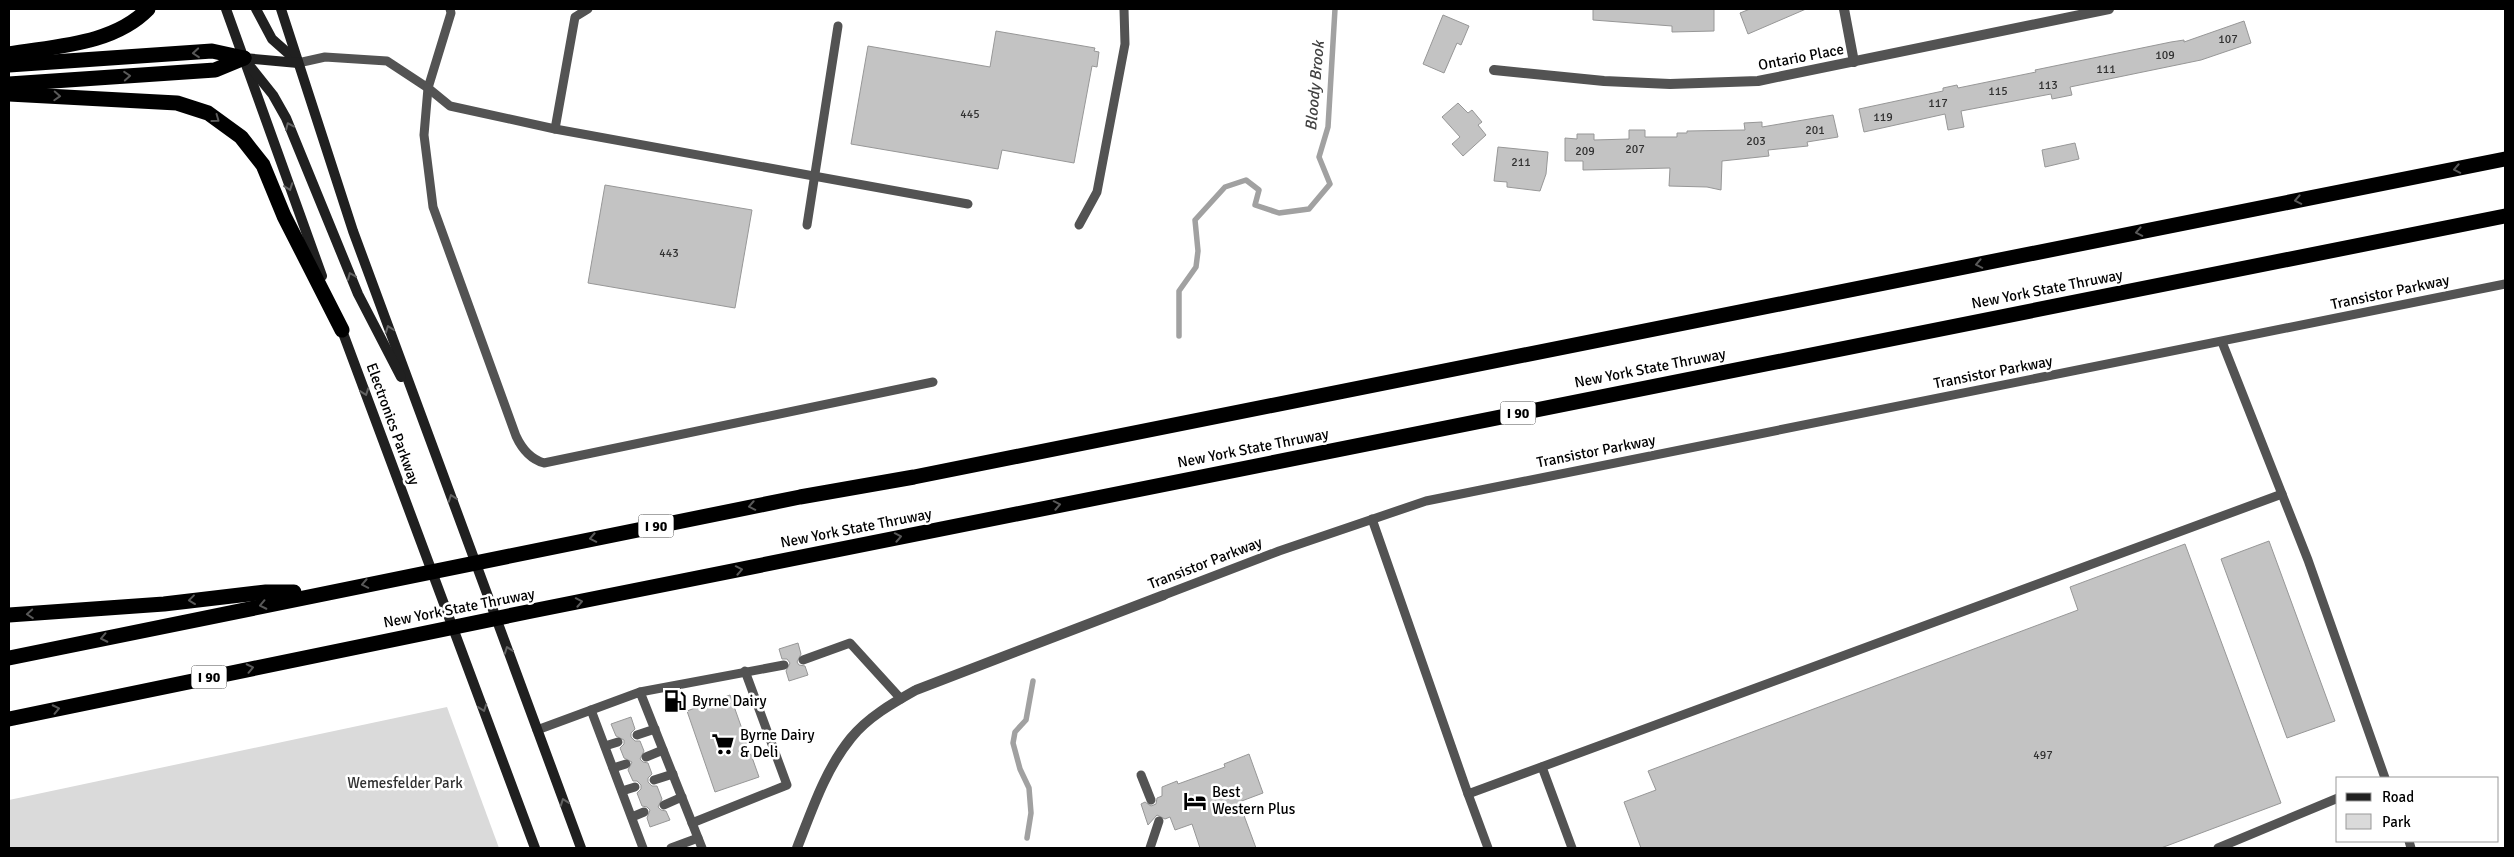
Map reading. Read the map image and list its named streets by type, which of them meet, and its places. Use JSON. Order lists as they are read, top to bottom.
{
  "streets": {
    "highway": ["New York State Thruway", "I 90"],
    "main road": ["Electronics Parkway"],
    "street": ["Ontario Place", "Transistor Parkway"]
  },
  "water": ["Bloody Brook"],
  "parks": ["Wemesfelder Park"],
  "places": {
    "fuel station": ["Byrne Dairy"],
    "supermarket": ["Byrne Dairy & Deli"],
    "hotel": ["Best Western Plus"]
  },
  "house_numbers": [
    "107",
    "109",
    "111",
    "113",
    "115",
    "117",
    "445",
    "119",
    "201",
    "203",
    "207",
    "209",
    "211",
    "443",
    "497"
  ],
  "legend": ["Road", "Park"]
}
